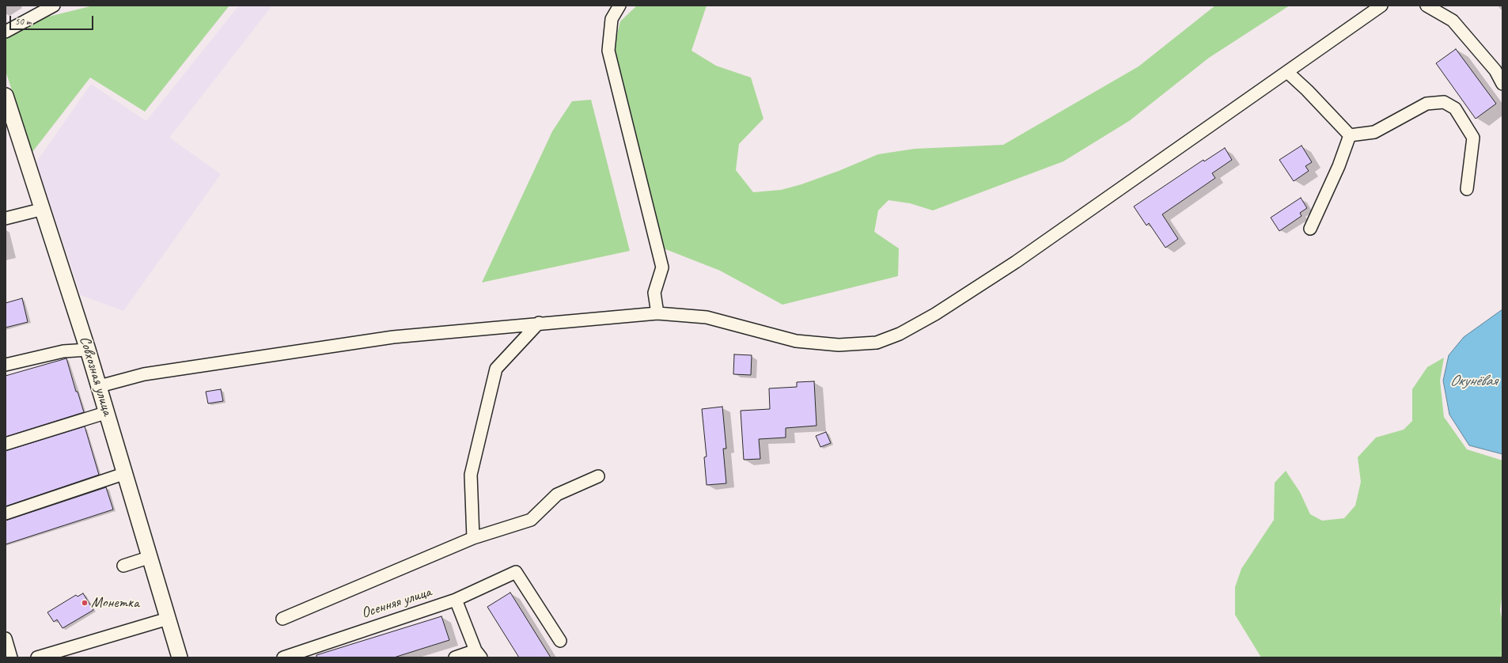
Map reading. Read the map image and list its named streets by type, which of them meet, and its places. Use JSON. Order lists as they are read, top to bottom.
{
  "streets": {
    "main road": ["Совхозная улица"],
    "street": ["Осенняя улица"]
  },
  "water": ["Окунёвая"],
  "places": ["Монетка"],
  "scale_bar": "50 m"
}
